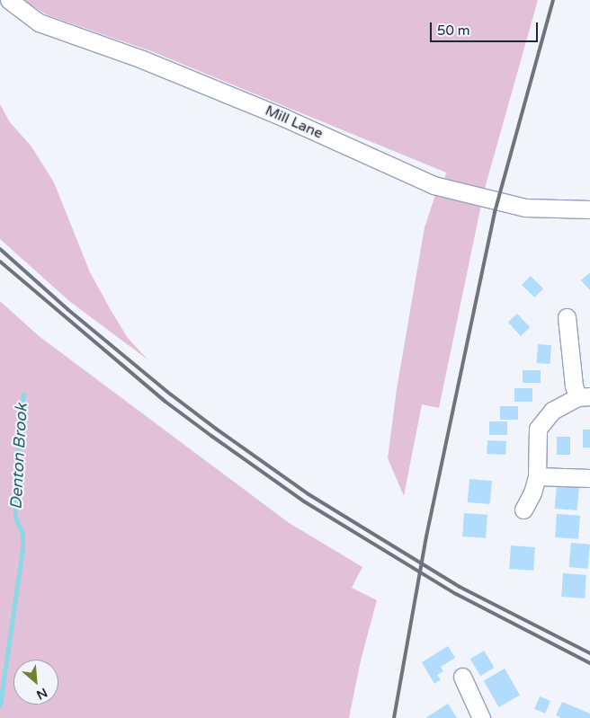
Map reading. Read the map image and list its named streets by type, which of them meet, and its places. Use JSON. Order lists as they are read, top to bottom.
{
  "streets": {
    "street": ["Mill Lane"]
  },
  "water": ["Denton Brook"],
  "scale_bar": "50 m",
  "north": "bottom right"
}
